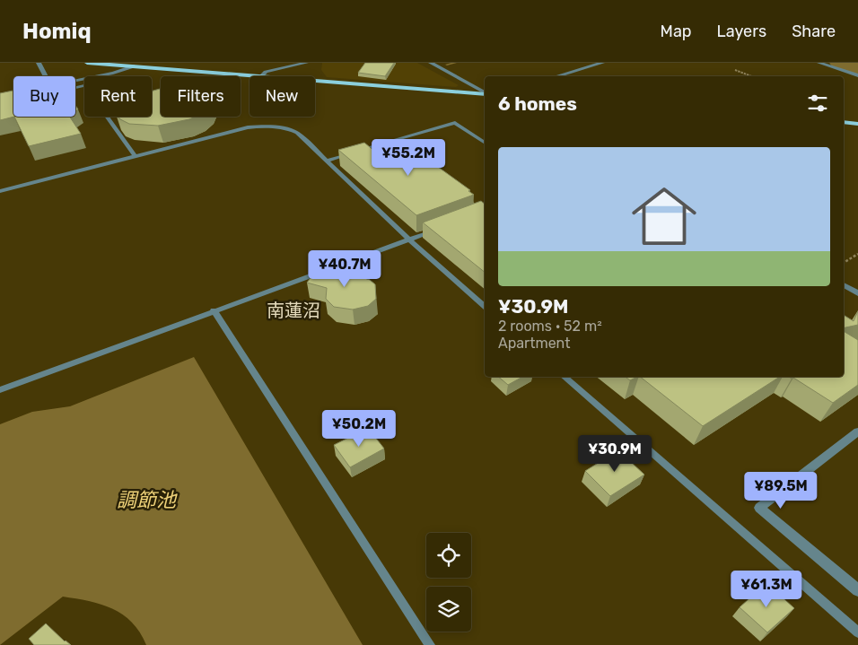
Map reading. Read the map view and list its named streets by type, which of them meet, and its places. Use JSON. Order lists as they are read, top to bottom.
{
  "districts": ["南蓮沼"],
  "water": ["調節池"],
  "page": {
    "header": "Homiq",
    "nav": ["Map", "Layers", "Share"],
    "chip": [
      "Buy",
      "Rent",
      "Filters",
      "New"
    ],
    "heading": "6 homes",
    "list": [
      {
        "name": "¥30.9M",
        "note": "2 rooms · 52 m² · Apartment"
      }
    ],
    "price": [
      "¥55.2M",
      "¥40.7M",
      "¥50.2M",
      "¥30.9M",
      "¥89.5M",
      "¥61.3M"
    ]
  }
}
